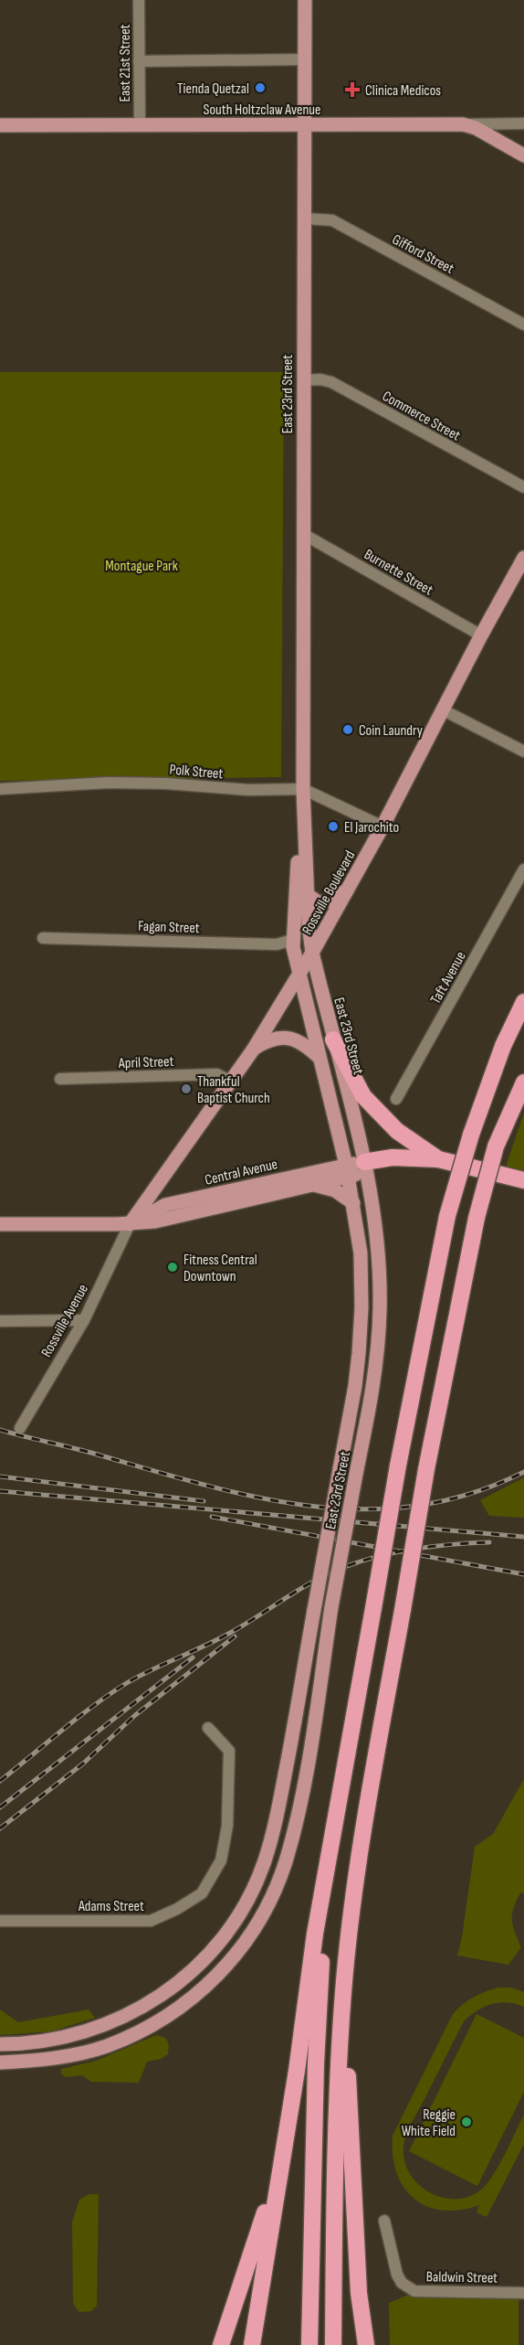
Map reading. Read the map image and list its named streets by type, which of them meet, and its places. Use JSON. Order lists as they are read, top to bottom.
{
  "streets": {
    "main road": [
      "South Holtzclaw Avenue",
      "East 23rd Street",
      "Rossville Boulevard",
      "Central Avenue"
    ],
    "street": [
      "East 21st Street",
      "Gifford Street",
      "Commerce Street",
      "Burnette Street",
      "Polk Street",
      "Fagan Street",
      "Taft Avenue",
      "April Street",
      "Rossville Avenue",
      "Adams Street",
      "Baldwin Street"
    ]
  },
  "crossings": [
    ["East 21st Street", "South Holtzclaw Avenue"],
    ["South Holtzclaw Avenue", "East 23rd Street"],
    ["Gifford Street", "East 23rd Street"],
    ["East 23rd Street", "Commerce Street"],
    ["East 23rd Street", "Burnette Street"],
    ["East 23rd Street", "Polk Street"],
    ["East 23rd Street", "Rossville Boulevard"],
    ["East 23rd Street", "Fagan Street"],
    ["East 23rd Street", "Central Avenue"],
    ["Burnette Street", "Rossville Boulevard"],
    ["Polk Street", "Rossville Boulevard"],
    ["Rossville Boulevard", "April Street"],
    ["Rossville Boulevard", "Central Avenue"],
    ["Rossville Boulevard", "Rossville Avenue"],
    ["Central Avenue", "Rossville Avenue"]
  ],
  "parks": ["Montague Park"],
  "places": {
    "other": [
      "Tienda Quetzal",
      "Coin Laundry",
      "El Jarochito",
      "Thankful Baptist Church",
      "Fitness Central Downtown",
      "Reggie White Field"
    ],
    "health": ["Clinica Medicos"]
  }
}
